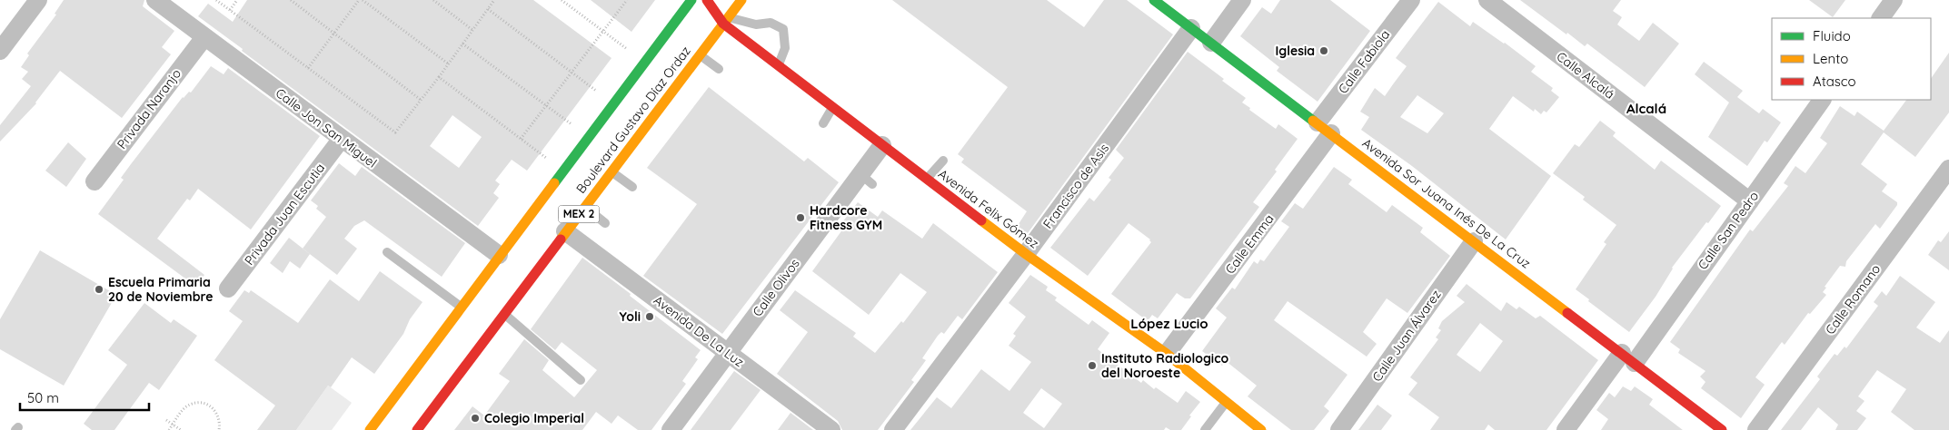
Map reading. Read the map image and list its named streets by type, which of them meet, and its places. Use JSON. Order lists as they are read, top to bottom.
{
  "streets": {
    "main road": [
      "Boulevard Gustavo Díaz Ordaz",
      "Avenida Sor Juana Inés De La Cruz",
      "Avenida Felix Gómez",
      "MEX 2"
    ],
    "street": [
      "Calle Fabiola",
      "Calle Alcalá",
      "Privada Naranjo",
      "Calle Jon San Miguel",
      "Francisco de Asis",
      "Privada Juan Escutia",
      "Calle San Pedro",
      "Calle Emma",
      "Calle Olivos",
      "Calle Romano",
      "Avenida De La Luz",
      "Calle Juan Álvarez"
    ]
  },
  "crossings": [
    ["Calle Fabiola", "Avenida Sor Juana Inés De La Cruz"],
    ["Calle Fabiola", "Calle Emma"],
    ["Calle Alcalá", "Calle San Pedro"],
    ["Privada Naranjo", "Calle Jon San Miguel"],
    ["Boulevard Gustavo Díaz Ordaz", "Calle Jon San Miguel"],
    ["Boulevard Gustavo Díaz Ordaz", "Avenida Felix Gómez"],
    ["Boulevard Gustavo Díaz Ordaz", "Avenida De La Luz"],
    ["Calle Jon San Miguel", "Privada Juan Escutia"],
    ["Francisco de Asis", "Avenida Sor Juana Inés De La Cruz"],
    ["Francisco de Asis", "Avenida Felix Gómez"],
    ["Avenida Sor Juana Inés De La Cruz", "Calle San Pedro"],
    ["Avenida Sor Juana Inés De La Cruz", "Calle Emma"],
    ["Avenida Sor Juana Inés De La Cruz", "Calle Juan Álvarez"],
    ["Avenida Felix Gómez", "Calle Emma"],
    ["Avenida Felix Gómez", "Calle Olivos"],
    ["Calle Olivos", "Avenida De La Luz"]
  ],
  "districts": ["Alcalá", "López Lucio"],
  "places": [
    "Iglesia",
    "Hardcore Fitness GYM",
    "Escuela Primaria 20 de Noviembre",
    "Yoli",
    "Instituto Radiologico del Noroeste",
    "Colegio Imperial"
  ],
  "legend": ["Fluido", "Lento", "Atasco"],
  "scale_bar": "50 m"
}
